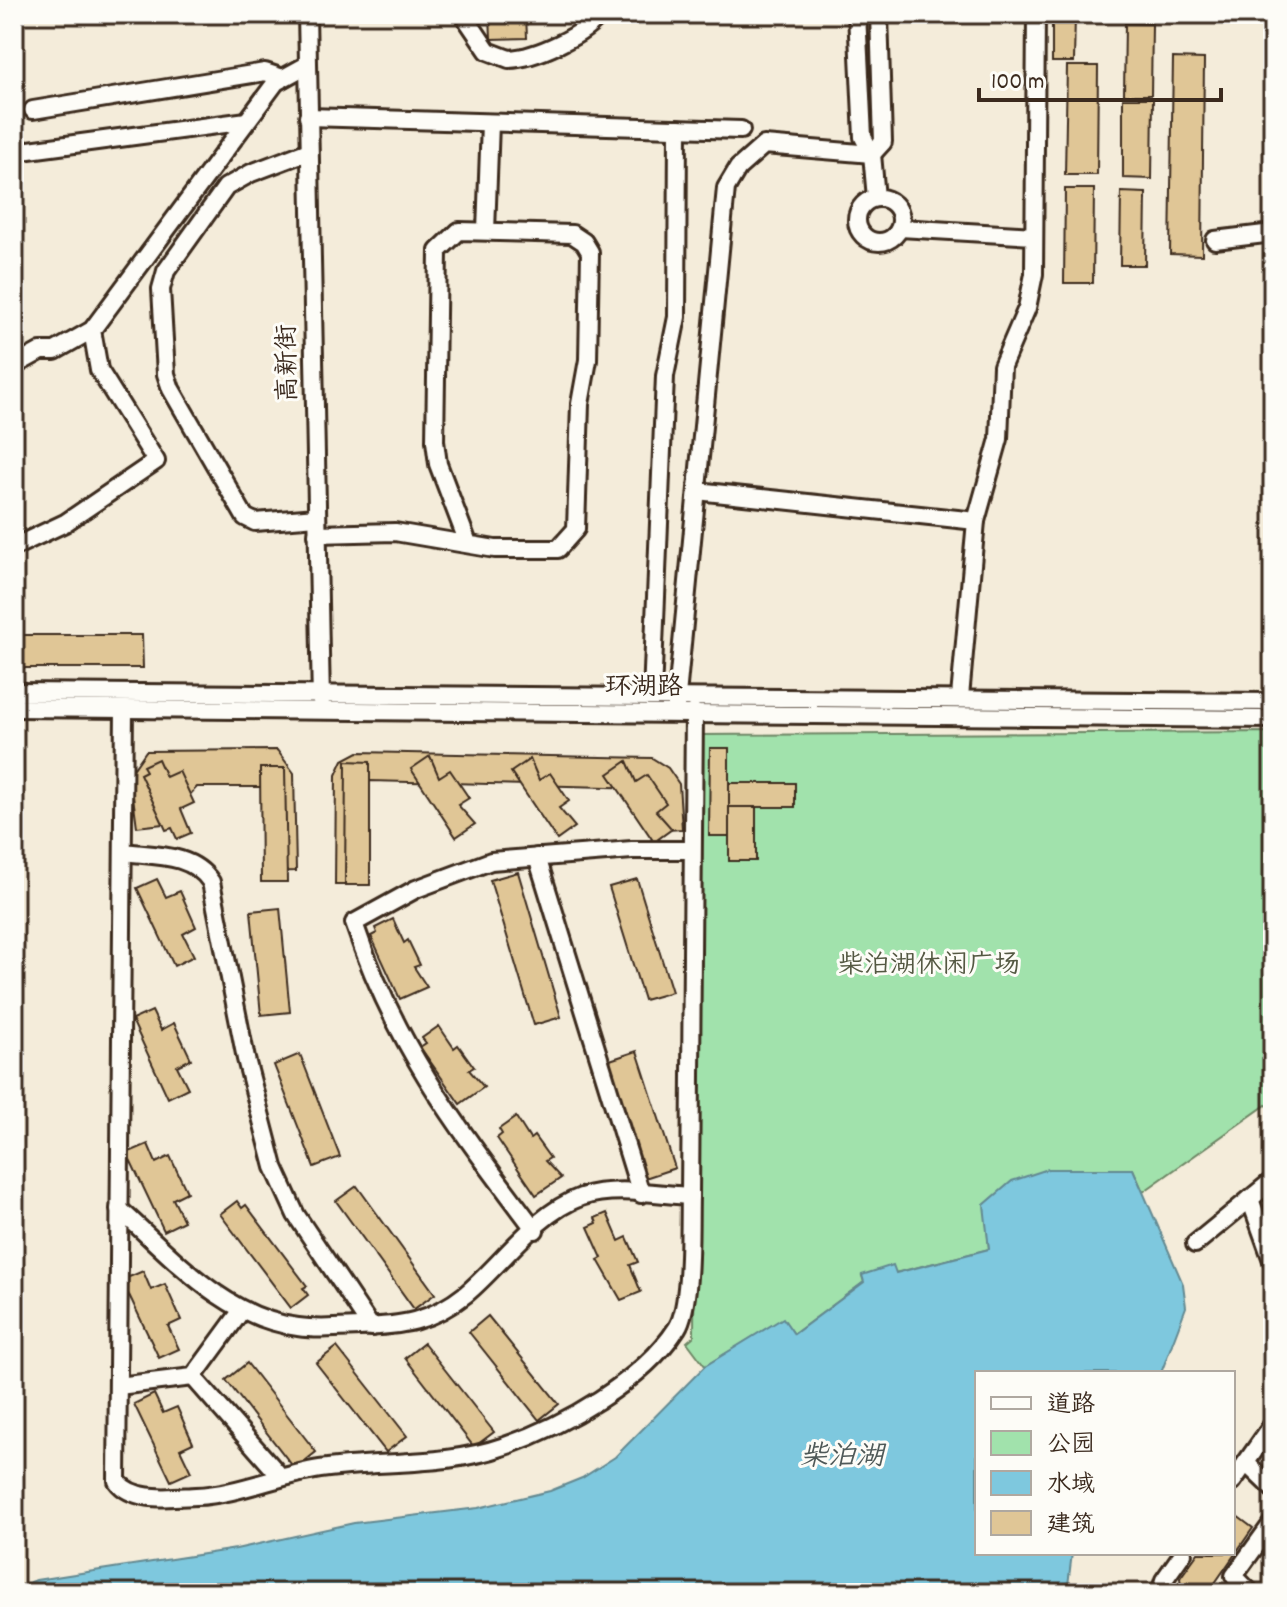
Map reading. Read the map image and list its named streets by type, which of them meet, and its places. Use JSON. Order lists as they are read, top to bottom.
{
  "streets": {
    "street": ["高新街", "环湖路"]
  },
  "crossings": [
    ["高新街", "环湖路"]
  ],
  "water": ["柴泊湖"],
  "parks": ["柴泊湖休闲广场"],
  "legend": [
    "道路",
    "公园",
    "水域",
    "建筑"
  ],
  "scale_bar": "100 m"
}
